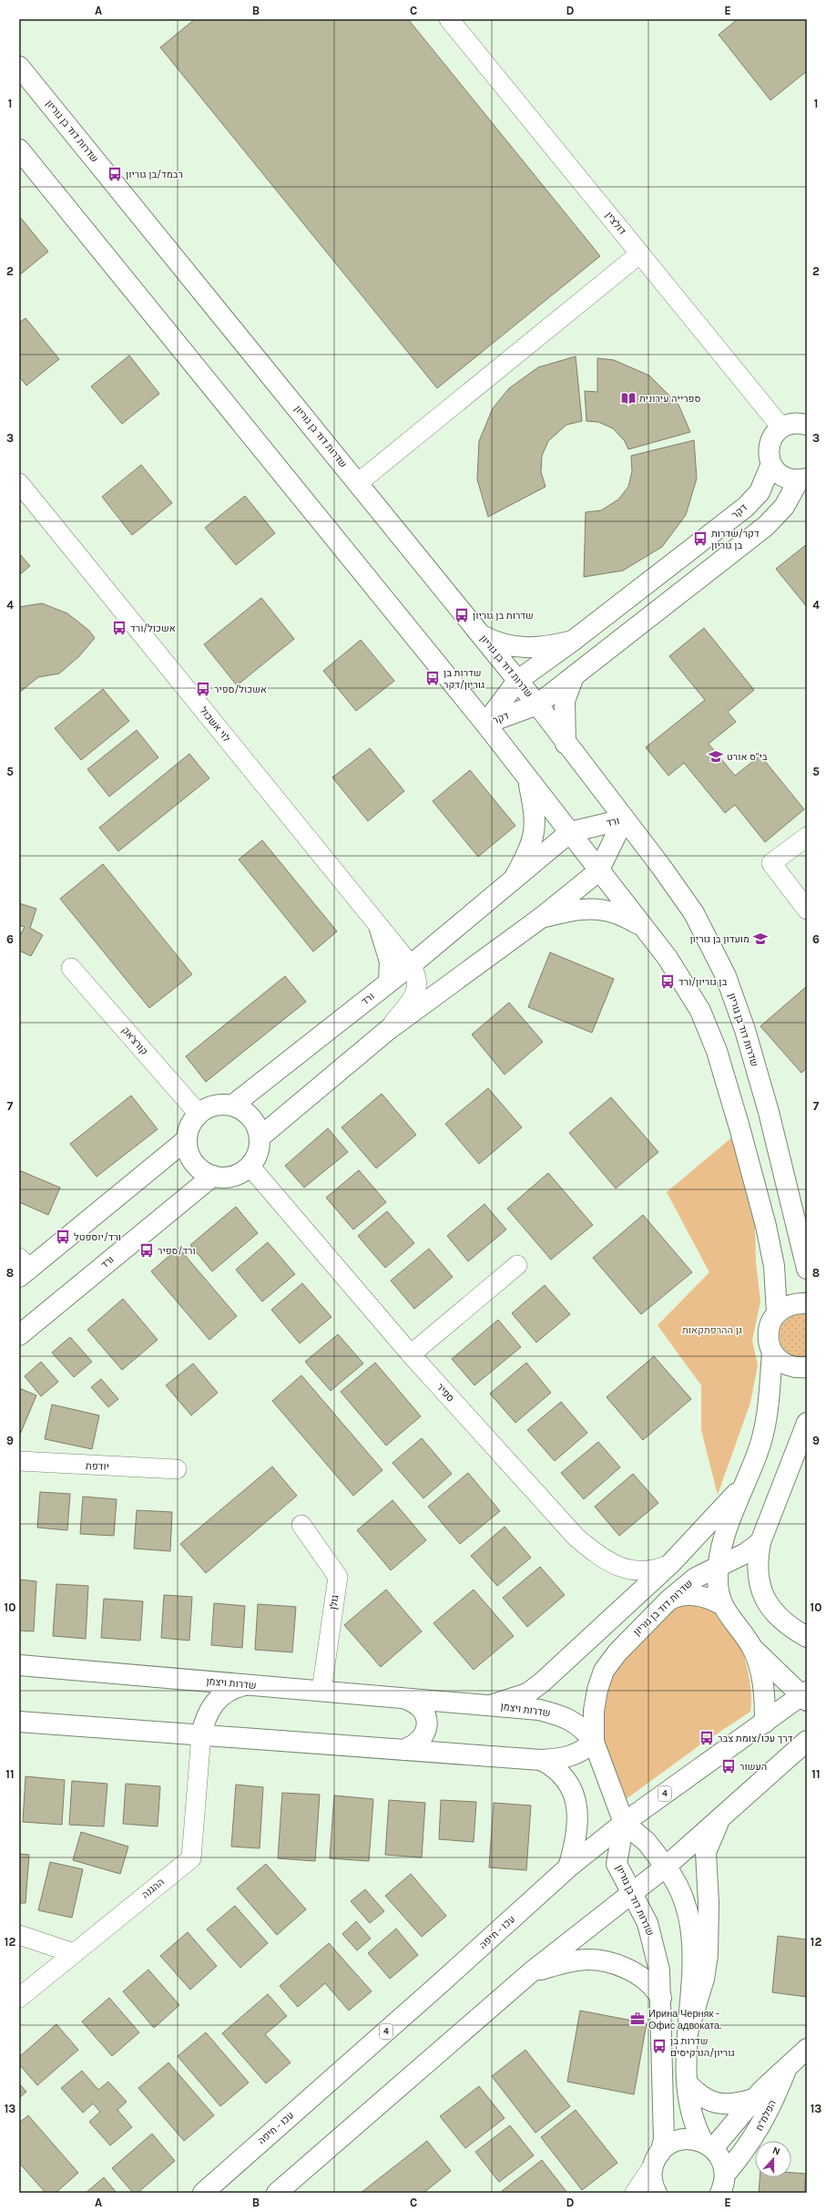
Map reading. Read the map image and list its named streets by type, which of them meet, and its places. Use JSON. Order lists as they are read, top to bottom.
{
  "streets": {
    "main road": [
      "שדרות דוד בן גוריון",
      "דקר",
      "ורד",
      "שדרות ויצמן",
      "4",
      "עכו - חיפה",
      "הפלמ\"ח"
    ],
    "street": [
      "דולצ'ין",
      "לוי אשכול",
      "קורצ'אק",
      "ספיר",
      "יודפת",
      "גולן",
      "ההגנה"
    ]
  },
  "crossings": [
    ["שדרות דוד בן גוריון", "דקר"],
    ["שדרות דוד בן גוריון", "ורד"],
    ["שדרות דוד בן גוריון", "שדרות ויצמן"],
    ["שדרות דוד בן גוריון", "עכו - חיפה"],
    ["שדרות דוד בן גוריון", "הפלמ\"ח"],
    ["לוי אשכול", "ורד"],
    ["ורד", "קורצ'אק"],
    ["ורד", "ספיר"],
    ["קורצ'אק", "ספיר"],
    ["גולן", "שדרות ויצמן"]
  ],
  "parks": ["גן ההרפתקאות"],
  "places": {
    "bus stop": [
      "רבמד/בן גוריון",
      "דקר/שדרות בן גוריון",
      "שדרות בן גוריון",
      "אשכול/ורד",
      "שדרות בן גוריון/דקר",
      "אשכול/ספיר",
      "בן גוריון/ורד",
      "ורד/יוספטל",
      "ורד/ספיר",
      "דרך עכו/צומת צבר",
      "העשור",
      "שדרות בן גוריון/הנרקיסים"
    ],
    "library": ["ספרייה עירונית"],
    "school or university": ["בי\"ס אורט", "מועדון בן גוריון"],
    "office": ["Ирина Черняк - Офис адвоката."]
  },
  "north": "top",
  "grid": {
    "columns": [
      "A",
      "B",
      "C",
      "D",
      "E"
    ],
    "rows": [
      "1",
      "2",
      "3",
      "4",
      "5",
      "6",
      "7",
      "8",
      "9",
      "10",
      "11",
      "12",
      "13"
    ]
  }
}
